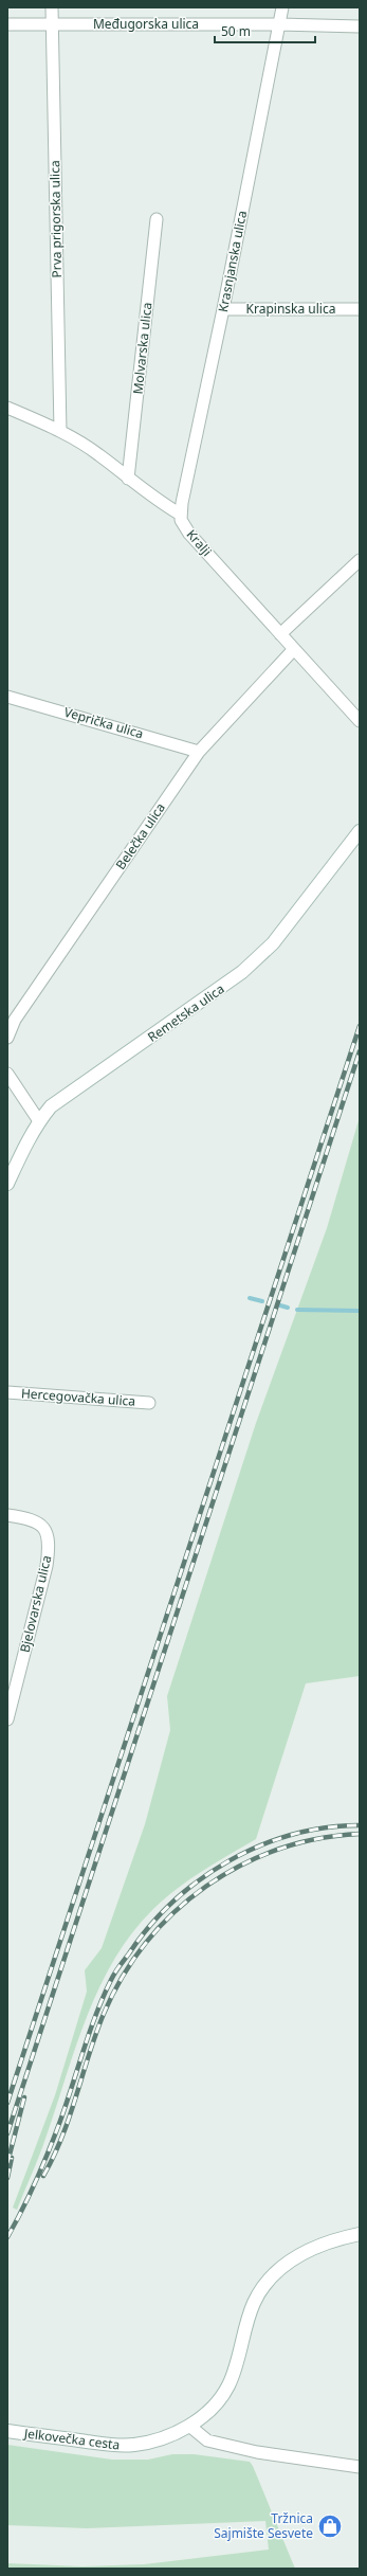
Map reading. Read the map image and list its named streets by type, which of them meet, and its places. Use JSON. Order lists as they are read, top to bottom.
{
  "streets": {
    "street": [
      "Međugorska ulica",
      "Prva prigorska ulica",
      "Krasnjanska ulica",
      "Krapinska ulica",
      "Molvarska ulica",
      "Kralji",
      "Veprička ulica",
      "Belečka ulica",
      "Remetska ulica",
      "Hercegovačka ulica",
      "Bjelovarska ulica",
      "Jelkovečka cesta"
    ]
  },
  "crossings": [
    ["Međugorska ulica", "Prva prigorska ulica"],
    ["Međugorska ulica", "Krasnjanska ulica"],
    ["Prva prigorska ulica", "Kralji"],
    ["Krasnjanska ulica", "Krapinska ulica"],
    ["Krasnjanska ulica", "Kralji"],
    ["Molvarska ulica", "Kralji"],
    ["Kralji", "Belečka ulica"],
    ["Veprička ulica", "Belečka ulica"]
  ],
  "places": {
    "shop": ["Tržnica Sajmište Sesvete"]
  },
  "scale_bar": "50 m"
}
